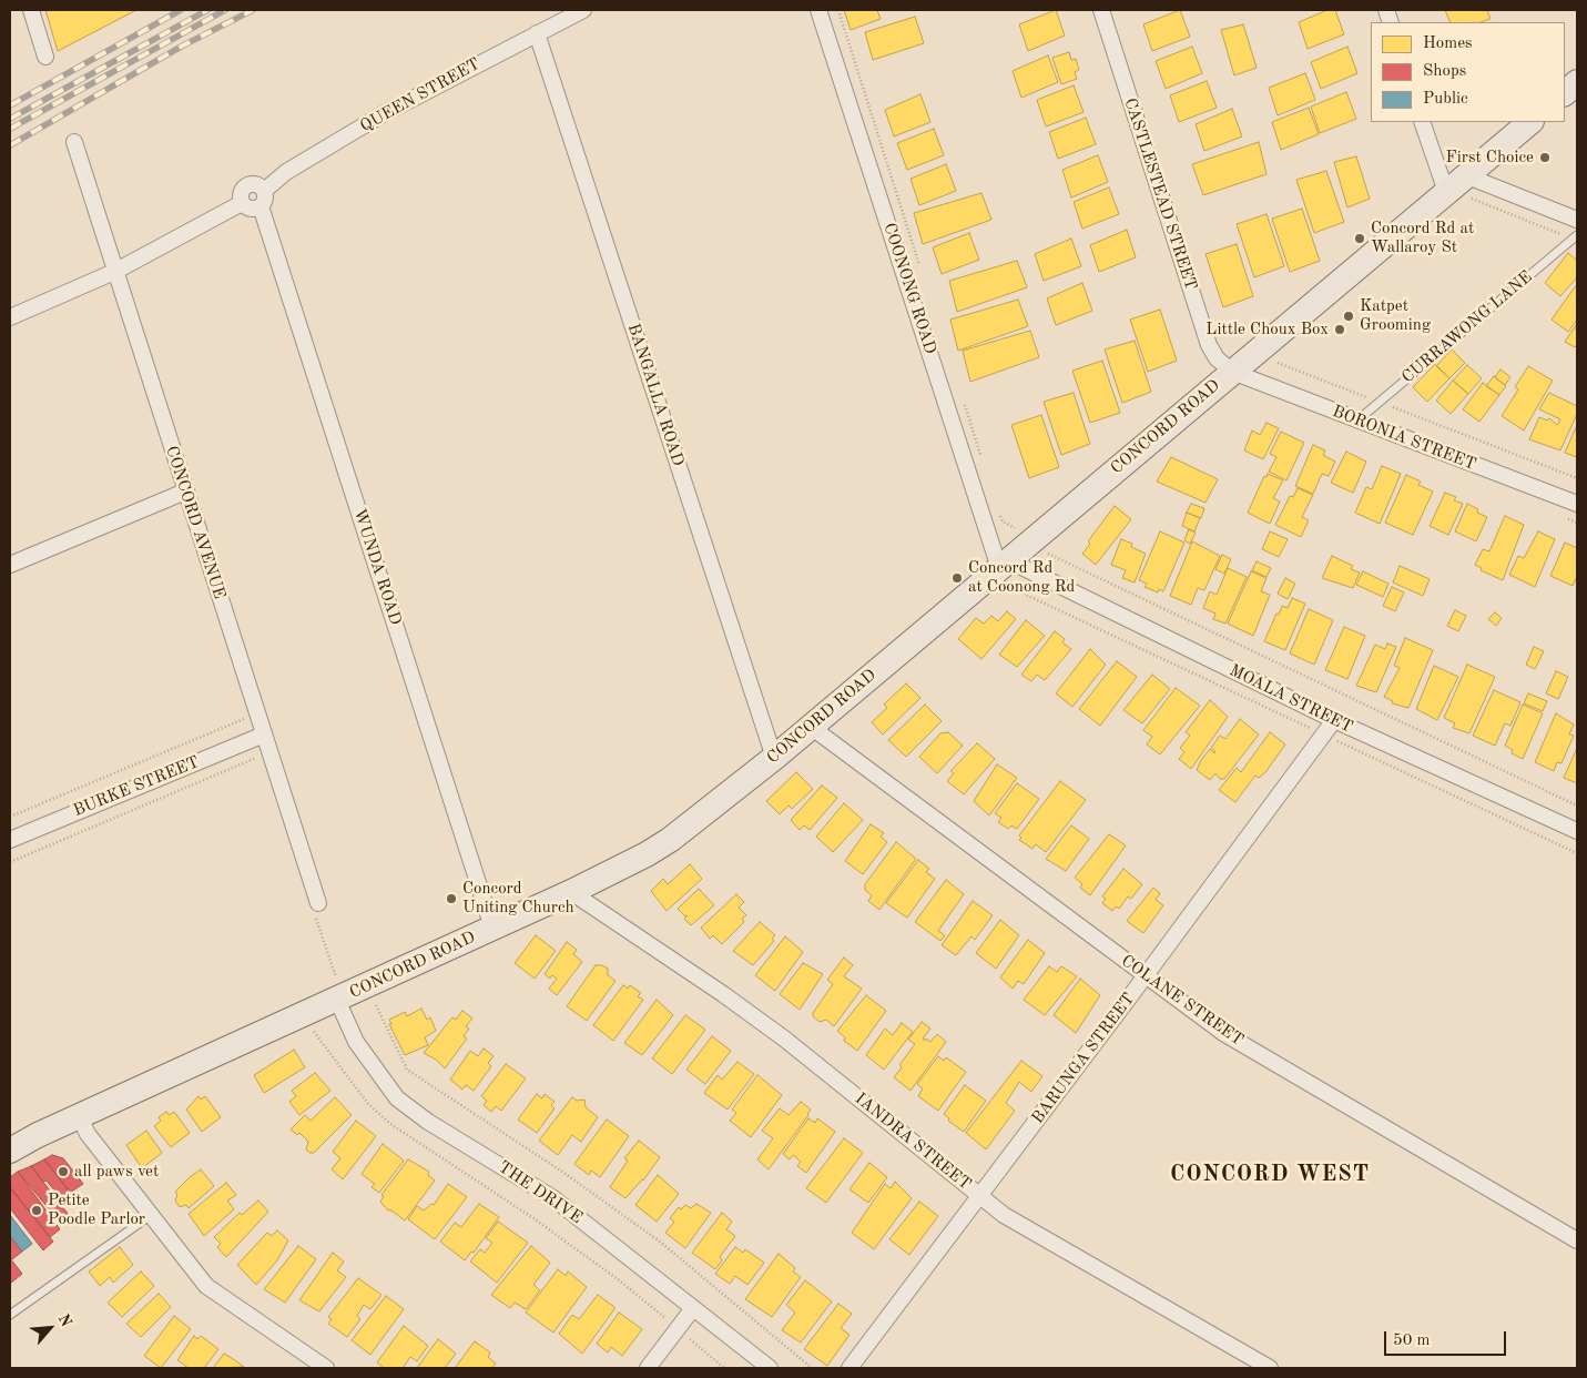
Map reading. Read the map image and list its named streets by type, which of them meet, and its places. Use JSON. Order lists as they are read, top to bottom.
{
  "streets": {
    "main road": ["CONCORD ROAD"],
    "street": [
      "QUEEN STREET",
      "CASTLESTEAD STREET",
      "COONONG ROAD",
      "BANGALLA ROAD",
      "BORONIA STREET",
      "CONCORD AVENUE",
      "WUNDA ROAD",
      "MOALA STREET",
      "BURKE STREET",
      "COLANE STREET",
      "BARUNGA STREET",
      "IANDRA STREET",
      "THE DRIVE"
    ],
    "lane": ["CURRAWONG LANE"]
  },
  "crossings": [
    ["QUEEN STREET", "BANGALLA ROAD"],
    ["QUEEN STREET", "WUNDA ROAD"],
    ["CASTLESTEAD STREET", "CONCORD ROAD"],
    ["CASTLESTEAD STREET", "BORONIA STREET"],
    ["COONONG ROAD", "CONCORD ROAD"],
    ["COONONG ROAD", "MOALA STREET"],
    ["CURRAWONG LANE", "BORONIA STREET"],
    ["BANGALLA ROAD", "CONCORD ROAD"],
    ["CONCORD ROAD", "BORONIA STREET"],
    ["CONCORD ROAD", "WUNDA ROAD"],
    ["CONCORD ROAD", "MOALA STREET"],
    ["CONCORD ROAD", "COLANE STREET"],
    ["CONCORD ROAD", "IANDRA STREET"],
    ["CONCORD ROAD", "THE DRIVE"],
    ["CONCORD AVENUE", "BURKE STREET"],
    ["MOALA STREET", "BARUNGA STREET"],
    ["COLANE STREET", "BARUNGA STREET"],
    ["BARUNGA STREET", "IANDRA STREET"]
  ],
  "districts": ["CONCORD WEST"],
  "places": [
    "First Choice",
    "Concord Rd at Wallaroy St",
    "Katpet Grooming",
    "Little Choux Box",
    "Concord Rd at Coonong Rd",
    "Concord Uniting Church",
    "all paws vet",
    "Petite Poodle Parlor"
  ],
  "legend": ["Homes", "Shops", "Public"],
  "scale_bar": "50 m",
  "north": "top right"
}
